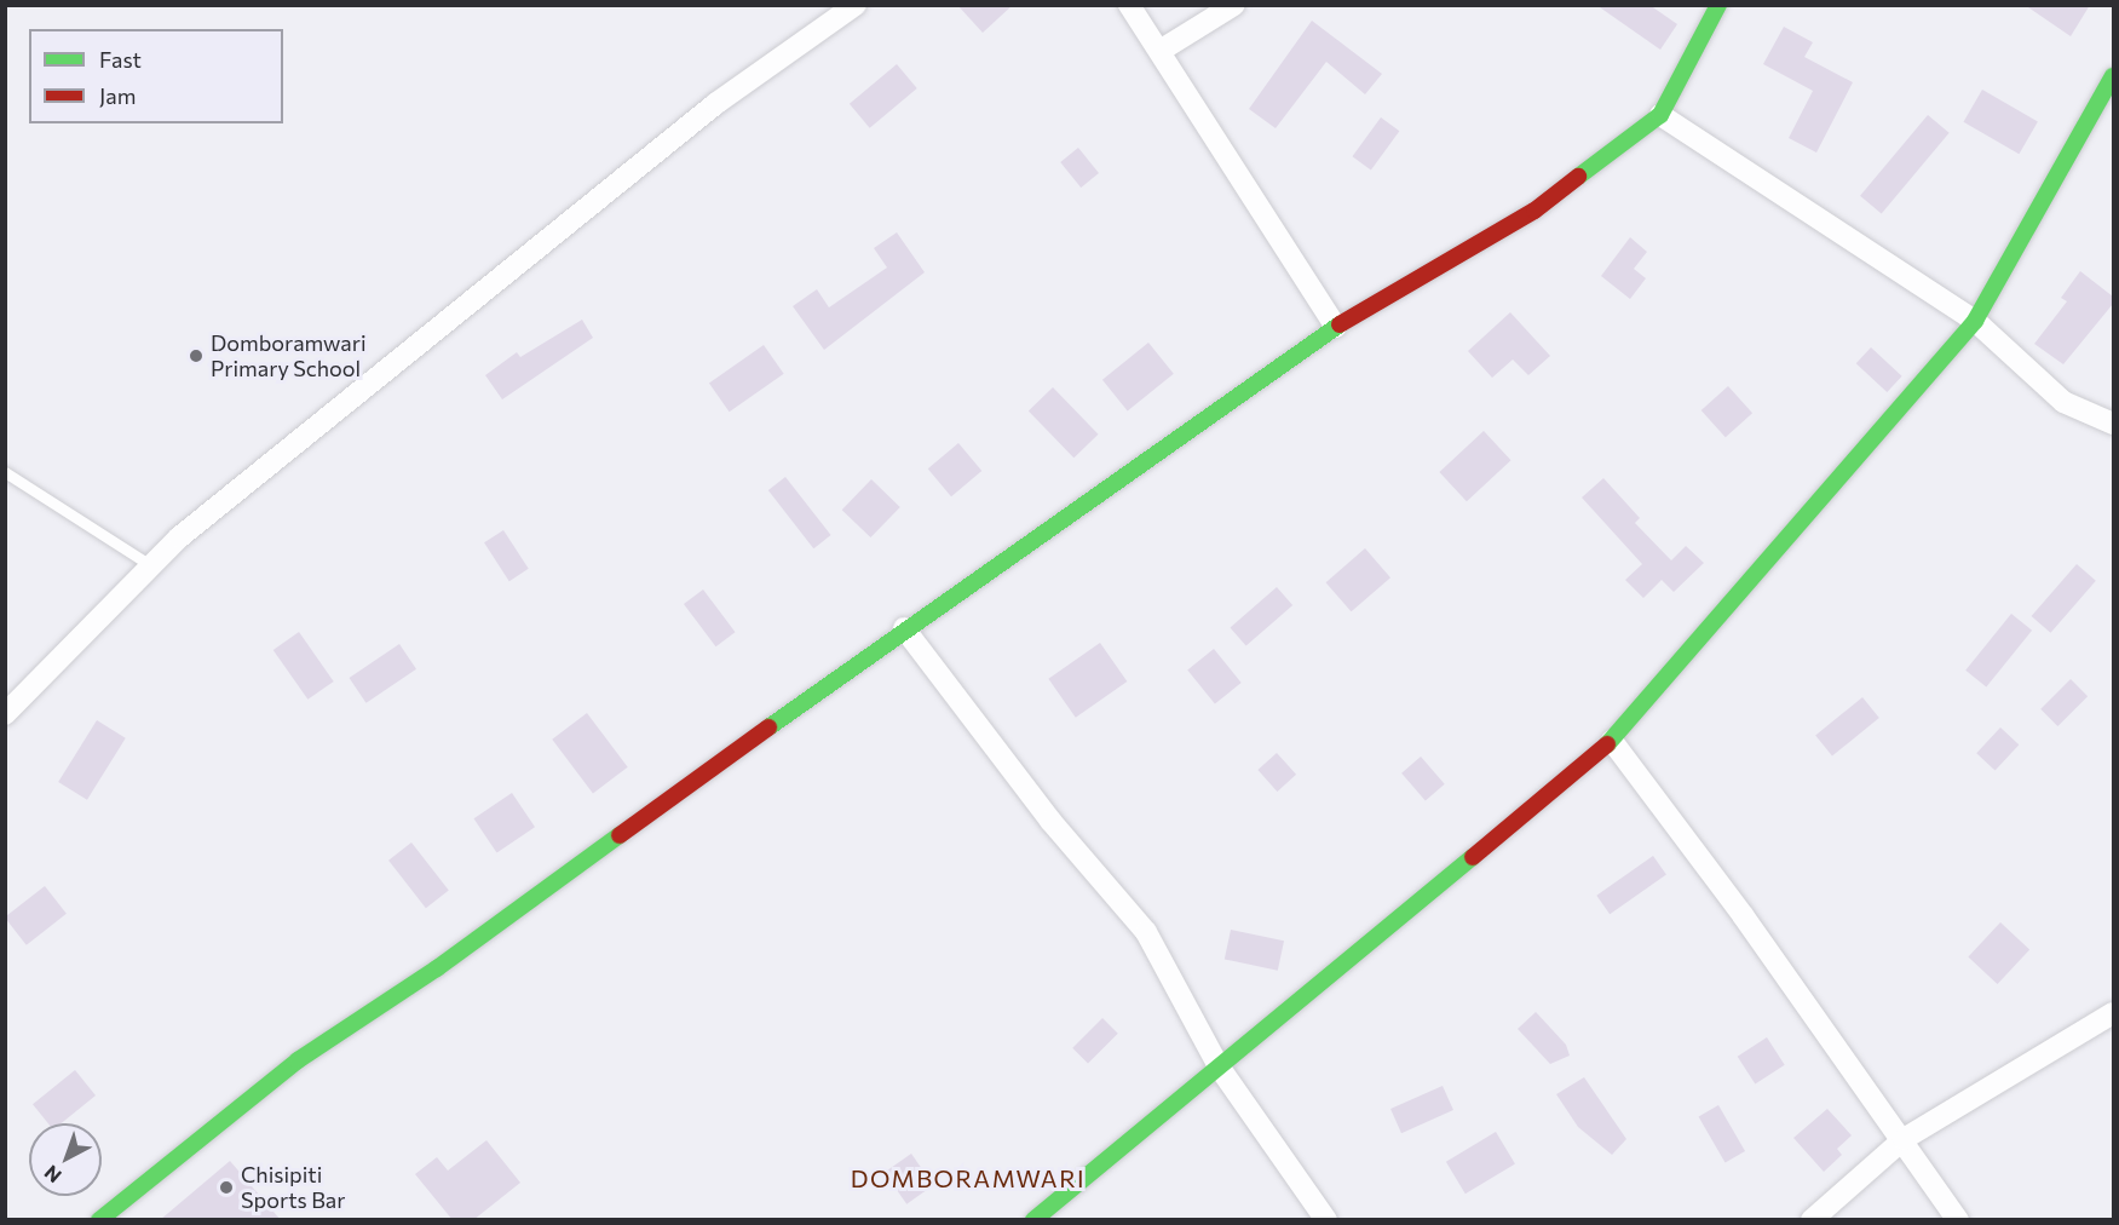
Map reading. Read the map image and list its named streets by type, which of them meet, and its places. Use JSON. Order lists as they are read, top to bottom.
{
  "districts": ["DOMBORAMWARI"],
  "places": ["Domboramwari Primary School", "Chisipiti Sports Bar"],
  "legend": ["Fast", "Jam"],
  "north": "bottom left"
}
